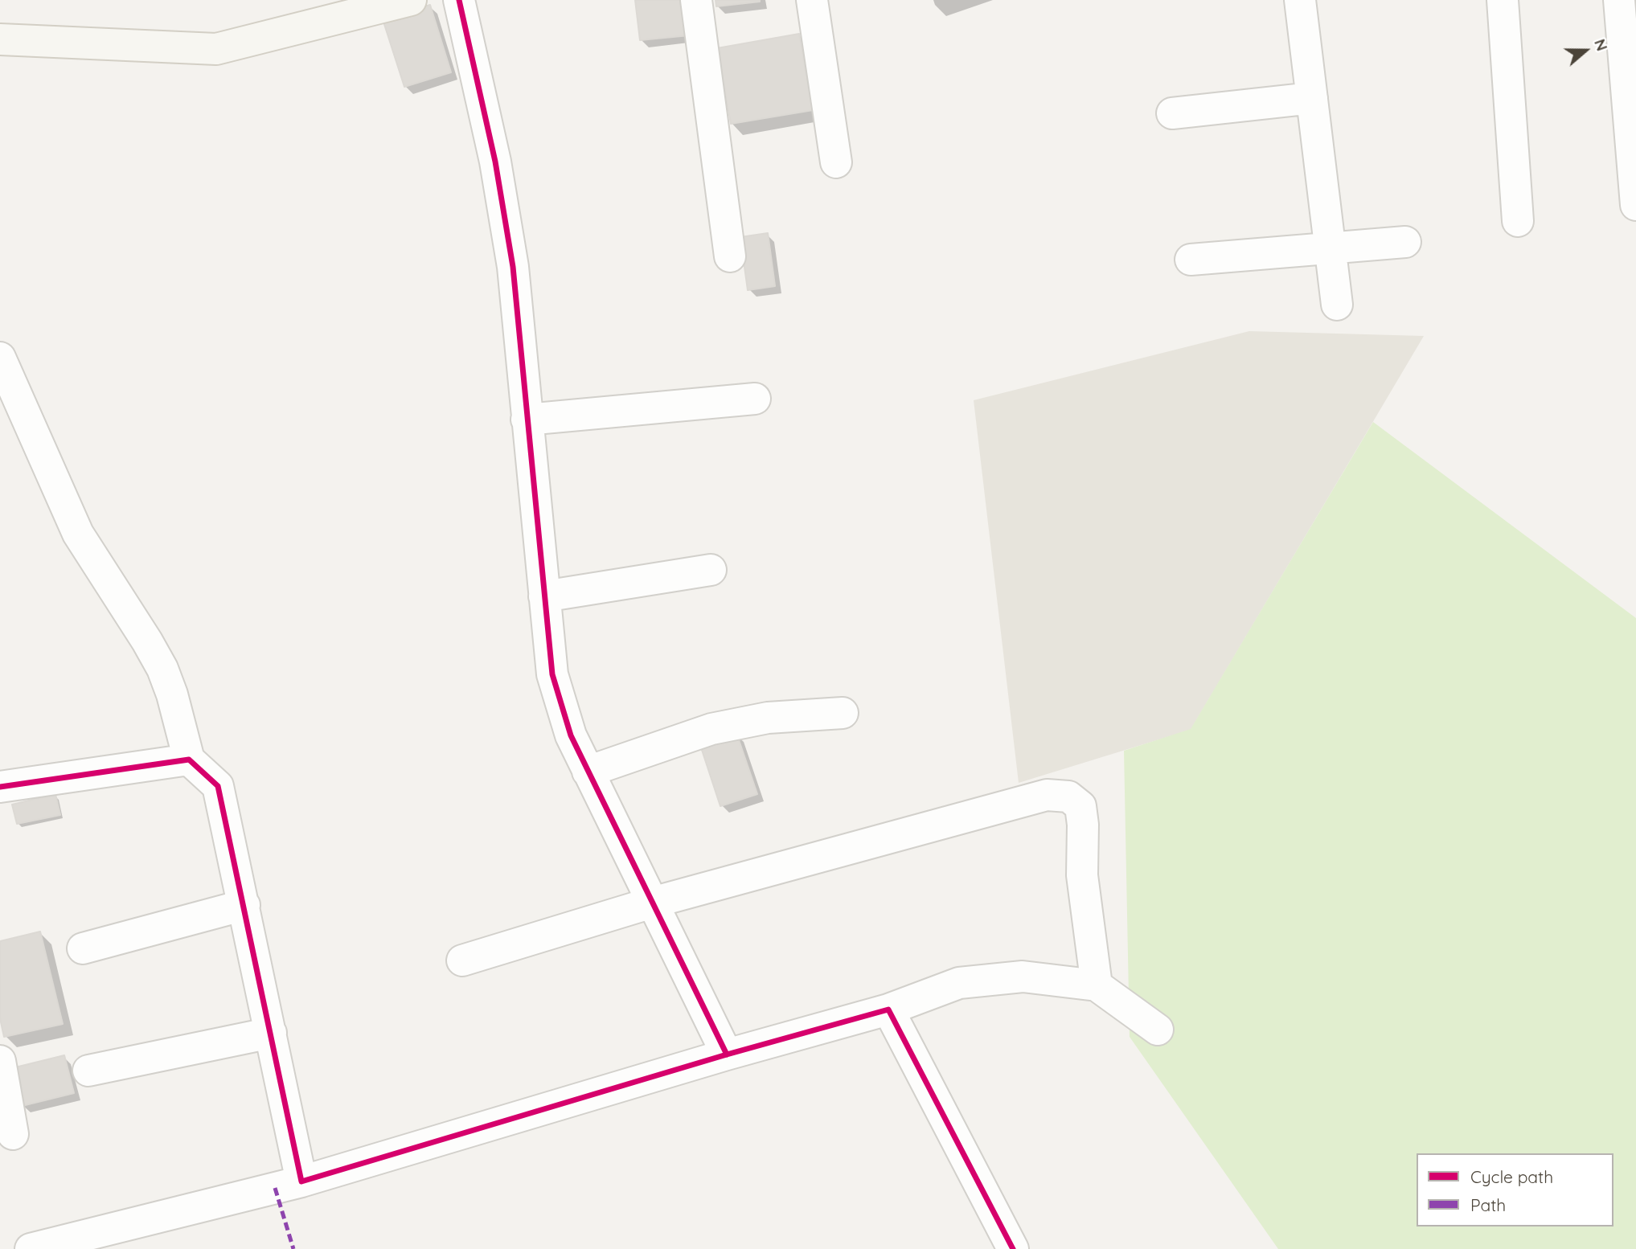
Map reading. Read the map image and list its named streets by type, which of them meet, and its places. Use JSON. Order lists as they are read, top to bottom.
{
  "legend": ["Cycle path", "Path"],
  "north": "right"
}
